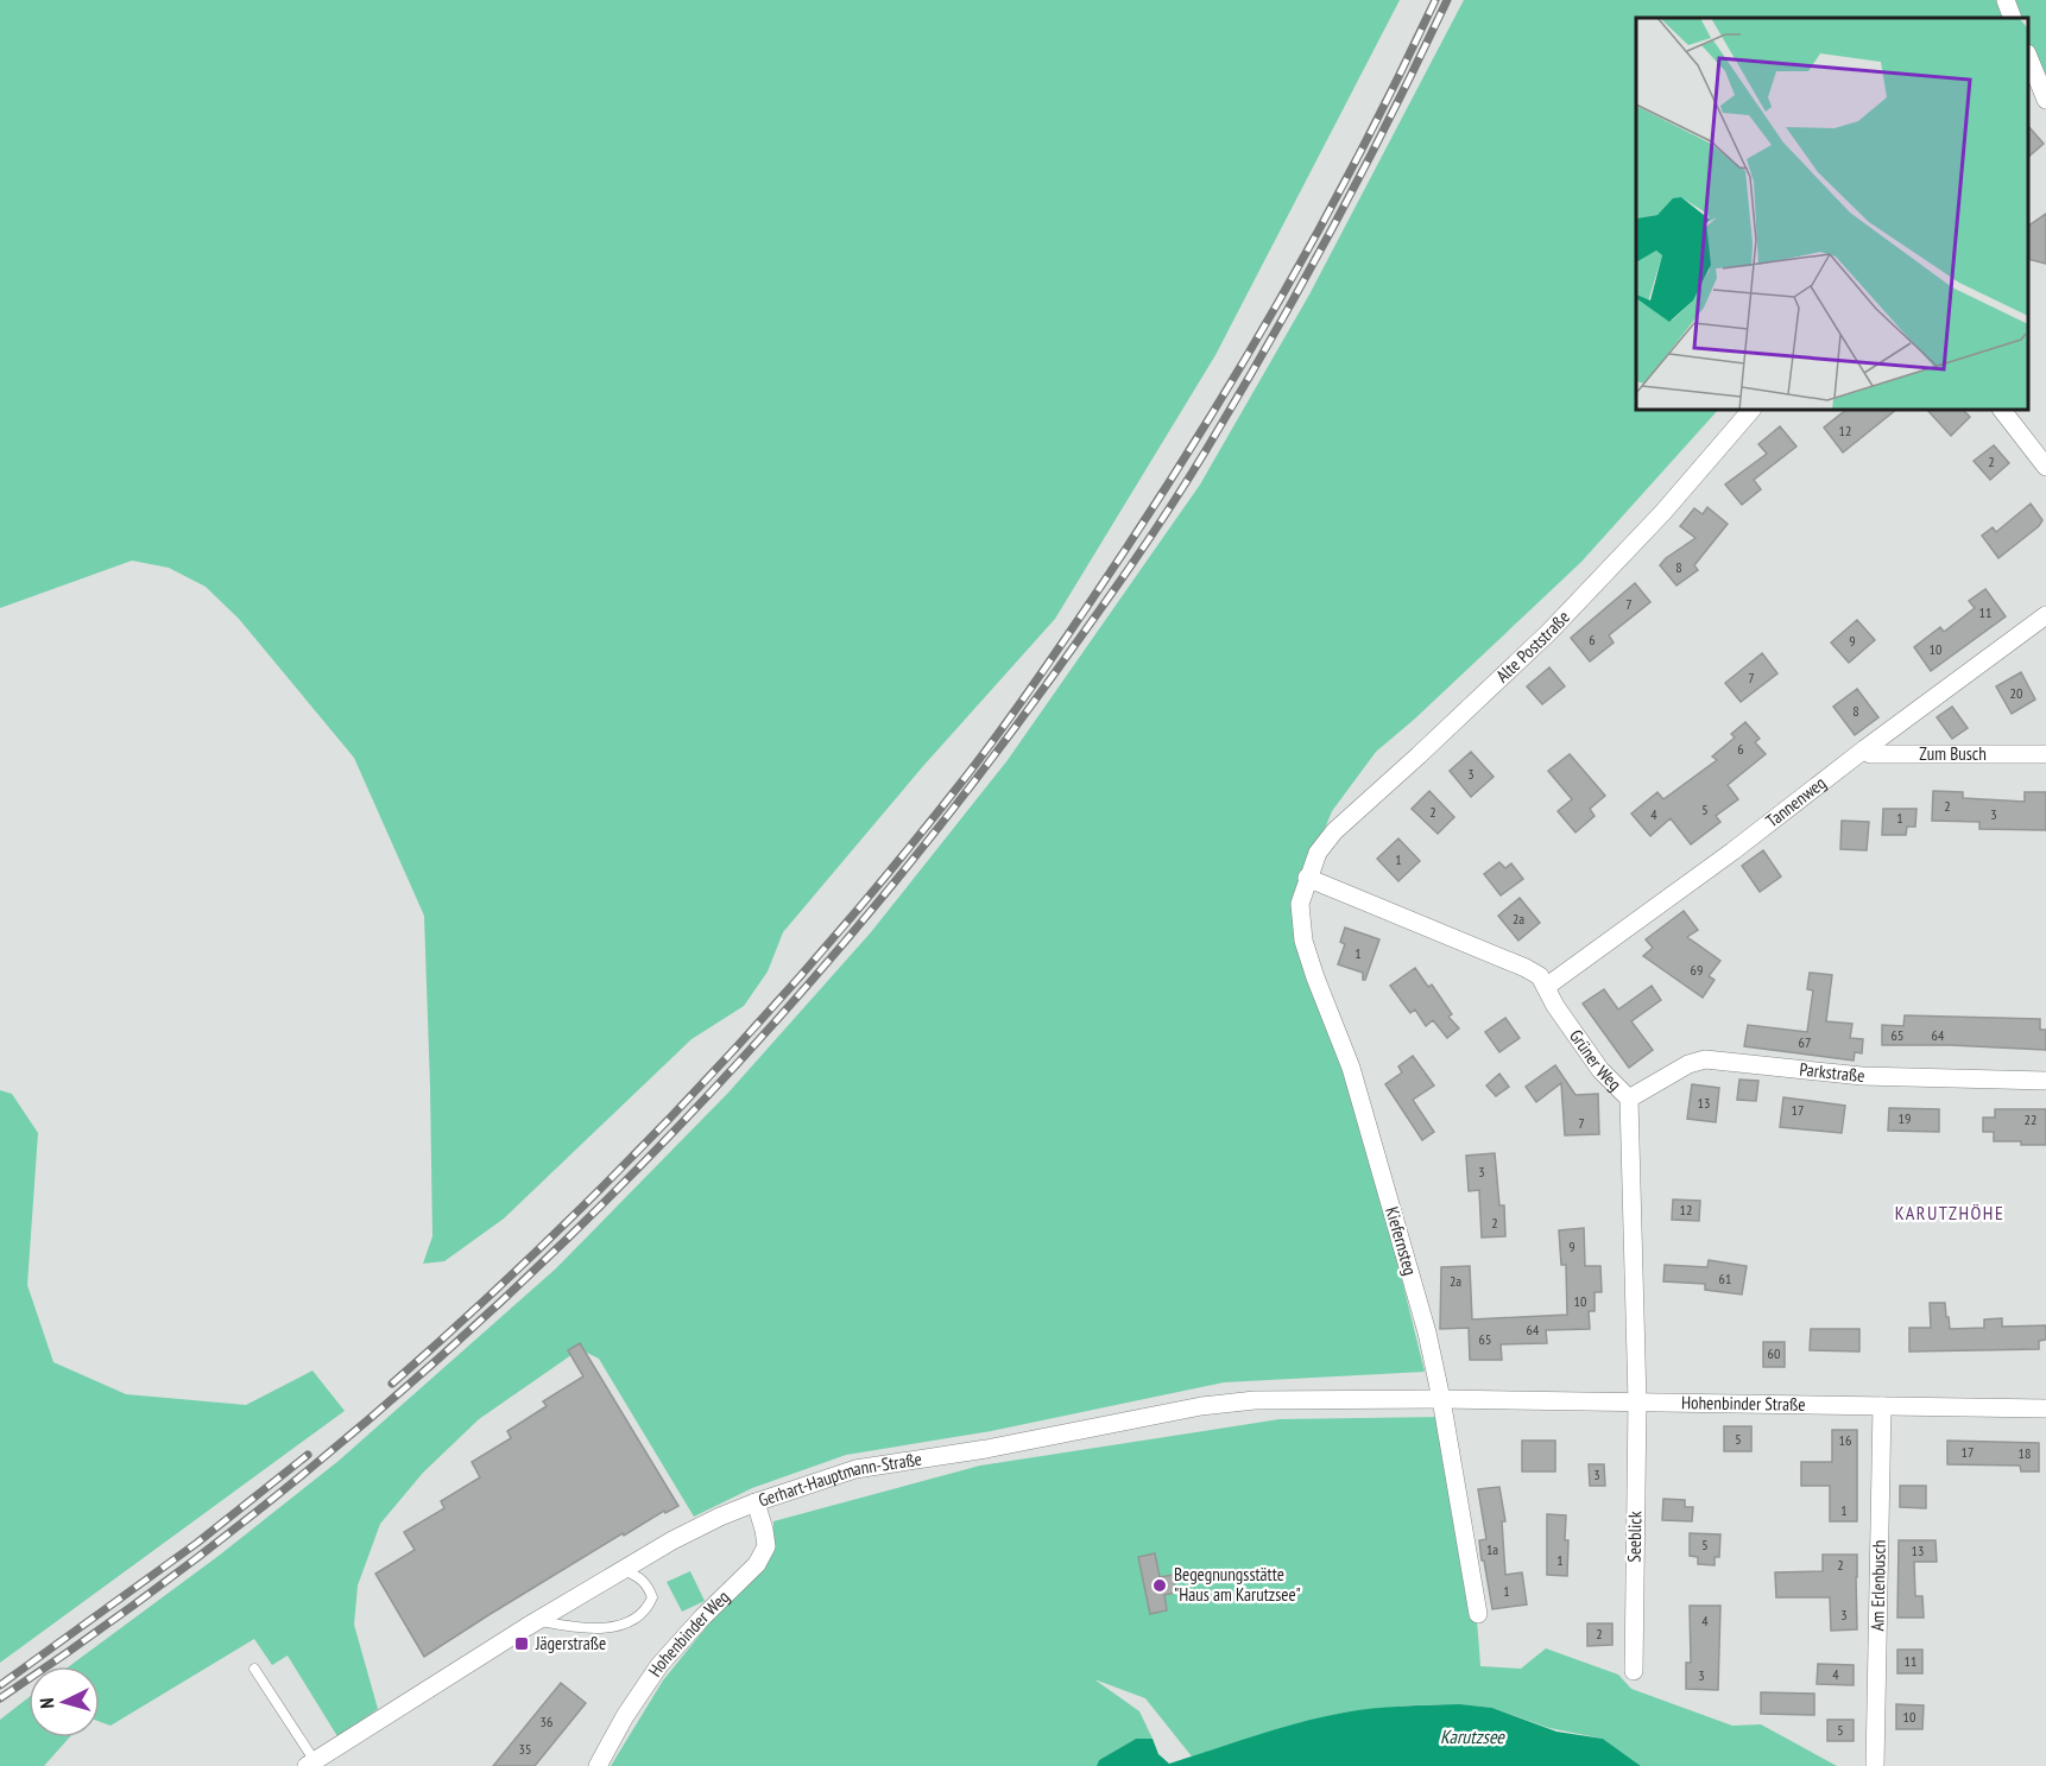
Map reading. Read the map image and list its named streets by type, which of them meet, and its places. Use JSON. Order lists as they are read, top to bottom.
{
  "streets": {
    "street": [
      "Alte Poststraße",
      "Zum Busch",
      "Tannenweg",
      "Grüner Weg",
      "Parkstraße",
      "Kiefernsteg",
      "Hohenbinder Straße",
      "Gerhart-Hauptmann-Straße",
      "Seeblick",
      "Am Erlenbusch",
      "Hohenbinder Weg"
    ]
  },
  "crossings": [
    ["Alte Poststraße", "Grüner Weg"],
    ["Alte Poststraße", "Kiefernsteg"],
    ["Zum Busch", "Tannenweg"],
    ["Tannenweg", "Grüner Weg"],
    ["Grüner Weg", "Parkstraße"],
    ["Grüner Weg", "Kiefernsteg"],
    ["Grüner Weg", "Hohenbinder Straße"],
    ["Grüner Weg", "Seeblick"],
    ["Kiefernsteg", "Hohenbinder Straße"],
    ["Kiefernsteg", "Gerhart-Hauptmann-Straße"],
    ["Hohenbinder Straße", "Gerhart-Hauptmann-Straße"],
    ["Hohenbinder Straße", "Seeblick"],
    ["Hohenbinder Straße", "Am Erlenbusch"],
    ["Gerhart-Hauptmann-Straße", "Hohenbinder Weg"]
  ],
  "districts": ["KARUTZHÖHE"],
  "water": ["Karutzsee"],
  "places": {
    "other": ["Begegnungsstätte \"Haus am Karutzsee\""],
    "transit": ["Jägerstraße"]
  },
  "house_numbers": [
    "12",
    "2",
    "8",
    "7",
    "11",
    "6",
    "9",
    "10",
    "7",
    "20",
    "8",
    "6",
    "3",
    "2",
    "5",
    "2",
    "4",
    "3",
    "1",
    "1",
    "2a",
    "1",
    "69",
    "65",
    "64",
    "67",
    "13",
    "17",
    "19",
    "22",
    "7",
    "3",
    "12",
    "2",
    "9",
    "61",
    "2a",
    "10",
    "64",
    "65",
    "60",
    "5",
    "16",
    "17",
    "18",
    "3",
    "1",
    "5",
    "1a",
    "13",
    "1",
    "2",
    "1",
    "3",
    "4",
    "2",
    "11",
    "4",
    "3",
    "10",
    "36",
    "5",
    "35"
  ],
  "north": "left"
}
